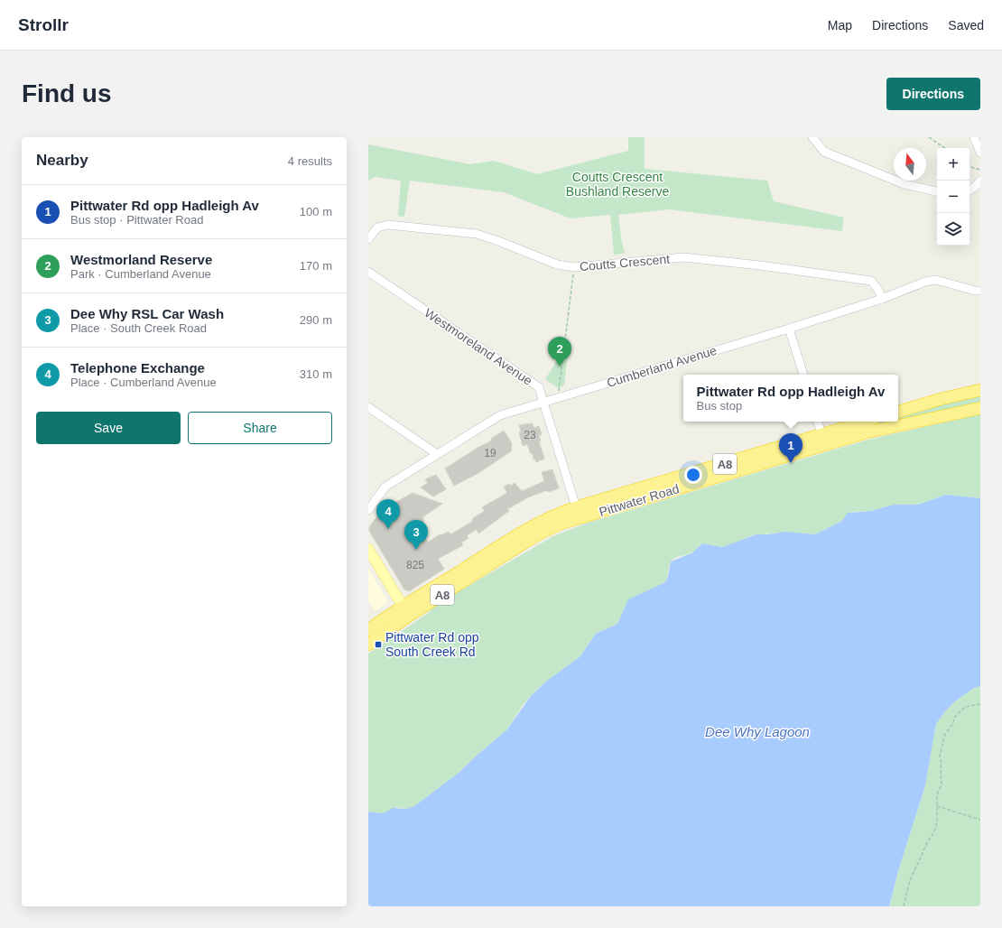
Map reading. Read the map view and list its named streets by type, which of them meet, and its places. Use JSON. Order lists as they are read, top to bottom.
{
  "streets": {
    "highway": ["A8", "Pittwater Road"],
    "street": ["Coutts Crescent", "Westmoreland Avenue", "Cumberland Avenue"]
  },
  "crossings": [
    ["Coutts Crescent", "Cumberland Avenue"],
    ["Westmoreland Avenue", "Cumberland Avenue"],
    ["Westmoreland Avenue", "Pittwater Road"]
  ],
  "water": ["Dee Why Lagoon"],
  "parks": ["Coutts Crescent Bushland Reserve"],
  "places": {
    "transit": ["Pittwater Rd opp South Creek Rd"]
  },
  "house_numbers": ["23", "19", "825"],
  "north": "top",
  "page": {
    "header": "Strollr",
    "nav": ["Map", "Directions", "Saved"],
    "buttons": [
      "Directions",
      ["Save", "Share"]
    ],
    "title": "Find us",
    "heading": ["Nearby", "4 results"],
    "map_buttons": ["+", "−"],
    "list": [
      {
        "mark": "1",
        "name": "Pittwater Rd opp Hadleigh Av",
        "note": "Bus stop · Pittwater Road",
        "value": "100 m"
      },
      {
        "mark": "2",
        "name": "Westmorland Reserve",
        "note": "Park · Cumberland Avenue",
        "value": "170 m"
      },
      {
        "mark": "3",
        "name": "Dee Why RSL Car Wash",
        "note": "Place · South Creek Road",
        "value": "290 m"
      },
      {
        "mark": "4",
        "name": "Telephone Exchange",
        "note": "Place · Cumberland Avenue",
        "value": "310 m"
      }
    ],
    "pins": [
      "2",
      "1",
      "4",
      "3"
    ],
    "popup": ["Pittwater Rd opp Hadleigh Av", "Bus stop"]
  }
}
